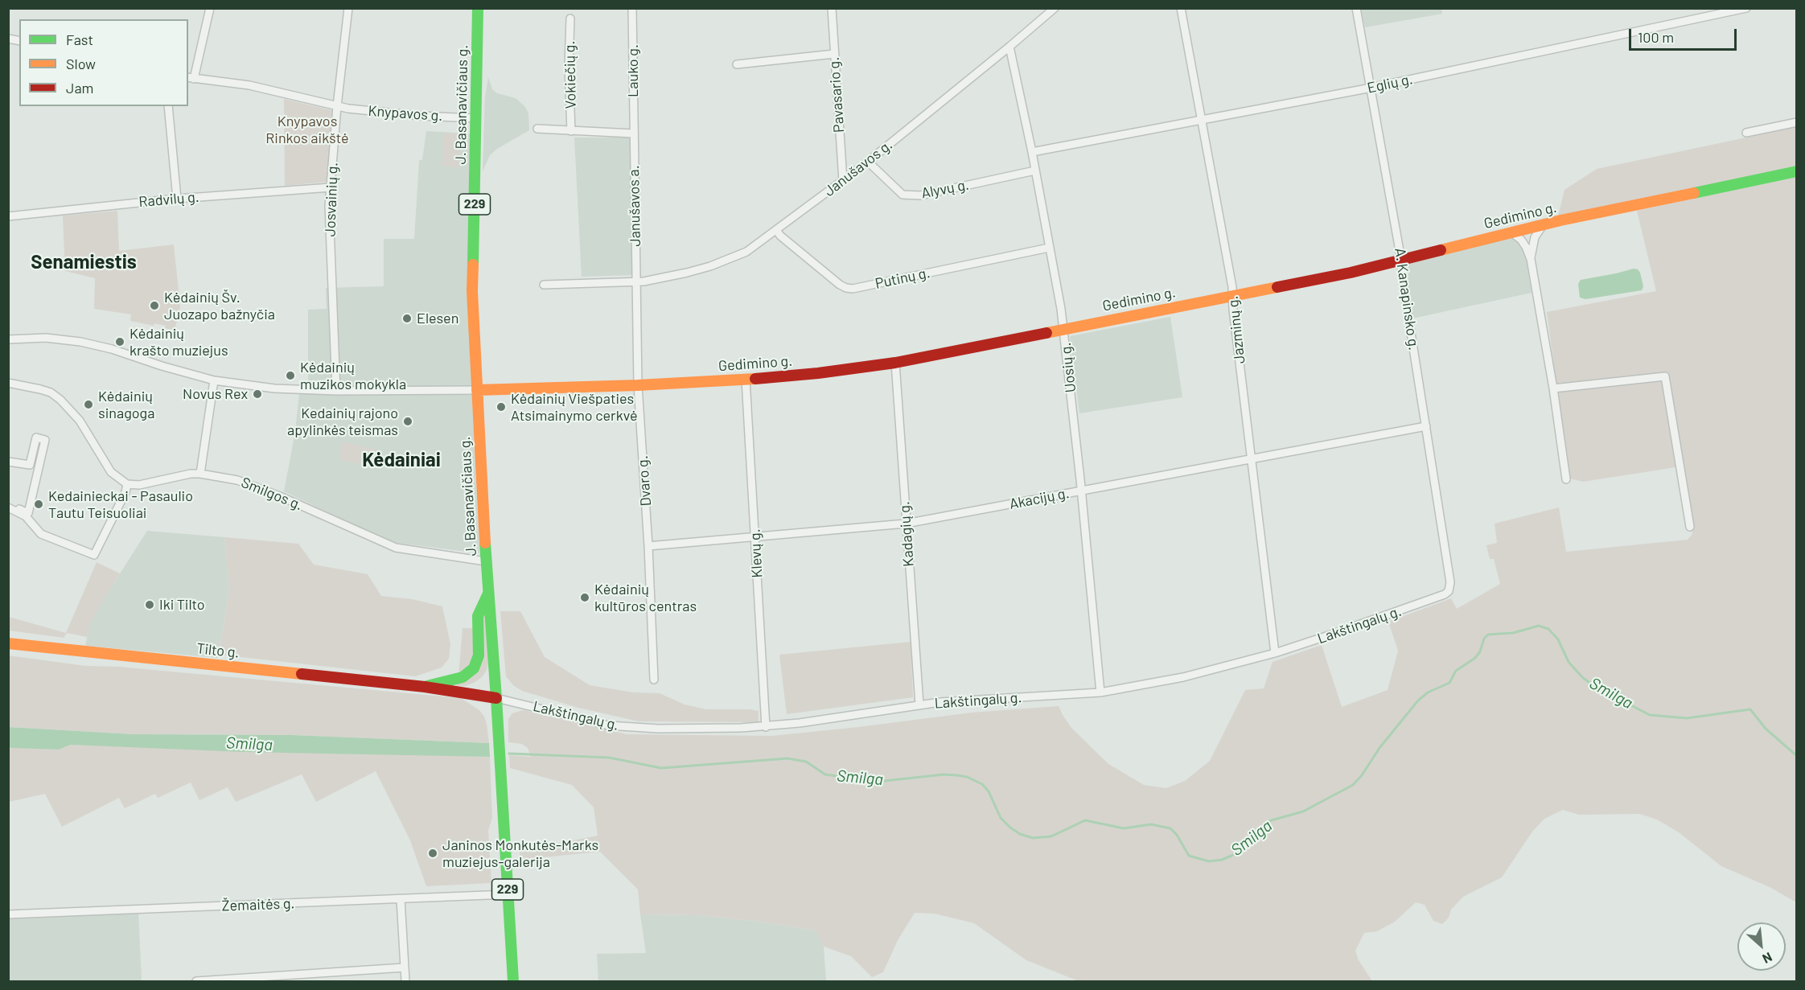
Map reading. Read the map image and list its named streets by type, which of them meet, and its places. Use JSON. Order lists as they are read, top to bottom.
{
  "streets": {
    "main road": [
      "J. Basanavičiaus g.",
      "229",
      "Gedimino g.",
      "Tilto g."
    ],
    "street": [
      "Lauko g.",
      "Vokiečių g.",
      "Eglių g.",
      "Pavasario g.",
      "Knypavos g.",
      "Janušavos g.",
      "Alyvų g.",
      "Radvilų g.",
      "Josvainių g.",
      "Janušavos a.",
      "Putinų g.",
      "A. Kanapinsko g.",
      "Jazminų g.",
      "Uosių g.",
      "Dvaro g.",
      "Smilgos g.",
      "Akacijų g.",
      "Kadagių g.",
      "Klevų g.",
      "Lakštingalų g.",
      "Žemaitės g."
    ]
  },
  "crossings": [
    ["Lauko g.", "Janušavos a."],
    ["Eglių g.", "A. Kanapinsko g."],
    ["Eglių g.", "Jazminų g."],
    ["Eglių g.", "Uosių g."],
    ["Pavasario g.", "Janušavos g."],
    ["J. Basanavičiaus g.", "Knypavos g."],
    ["J. Basanavičiaus g.", "Gedimino g."],
    ["J. Basanavičiaus g.", "Smilgos g."],
    ["J. Basanavičiaus g.", "Lakštingalų g."],
    ["J. Basanavičiaus g.", "Tilto g."],
    ["J. Basanavičiaus g.", "Žemaitės g."],
    ["Knypavos g.", "Josvainių g."],
    ["Janušavos g.", "Alyvų g."],
    ["Janušavos g.", "Janušavos a."],
    ["Janušavos g.", "Putinų g."],
    ["Janušavos g.", "Uosių g."],
    ["Janušavos g.", "Dvaro g."],
    ["Alyvų g.", "Uosių g."],
    ["Radvilų g.", "Josvainių g."],
    ["Janušavos a.", "Dvaro g."],
    ["Gedimino g.", "A. Kanapinsko g."],
    ["Gedimino g.", "Jazminų g."],
    ["Gedimino g.", "Uosių g."],
    ["Gedimino g.", "Dvaro g."],
    ["Gedimino g.", "Kadagių g."],
    ["Gedimino g.", "Klevų g."],
    ["Putinų g.", "Uosių g."],
    ["A. Kanapinsko g.", "Akacijų g."],
    ["A. Kanapinsko g.", "Lakštingalų g."],
    ["Jazminų g.", "Akacijų g."],
    ["Jazminų g.", "Lakštingalų g."],
    ["Uosių g.", "Akacijų g."],
    ["Uosių g.", "Lakštingalų g."],
    ["Dvaro g.", "Akacijų g."],
    ["Akacijų g.", "Kadagių g."],
    ["Akacijų g.", "Klevų g."],
    ["Kadagių g.", "Lakštingalų g."],
    ["Klevų g.", "Lakštingalų g."],
    ["Lakštingalų g.", "Tilto g."]
  ],
  "districts": ["Senamiestis", "Kėdainiai"],
  "water": ["Smilga"],
  "parks": ["Knypavos Rinkos aikštė"],
  "places": [
    "Kėdainių Šv. Juozapo bažnyčia",
    "Elesen",
    "Kėdainių krašto muziejus",
    "Kėdainių muzikos mokykla",
    "Novus Rex",
    "Kėdainių sinagoga",
    "Kėdainių Viešpaties Atsimainymo cerkvė",
    "Kedainių rajono apylinkės teismas",
    "Kedainieckai - Pasaulio Tautu Teisuoliai",
    "Kėdainių kultūros centras",
    "Iki Tilto",
    "Janinos Monkutės-Marks muziejus-galerija"
  ],
  "legend": ["Fast", "Slow", "Jam"],
  "scale_bar": "100 m",
  "north": "bottom right"
}
